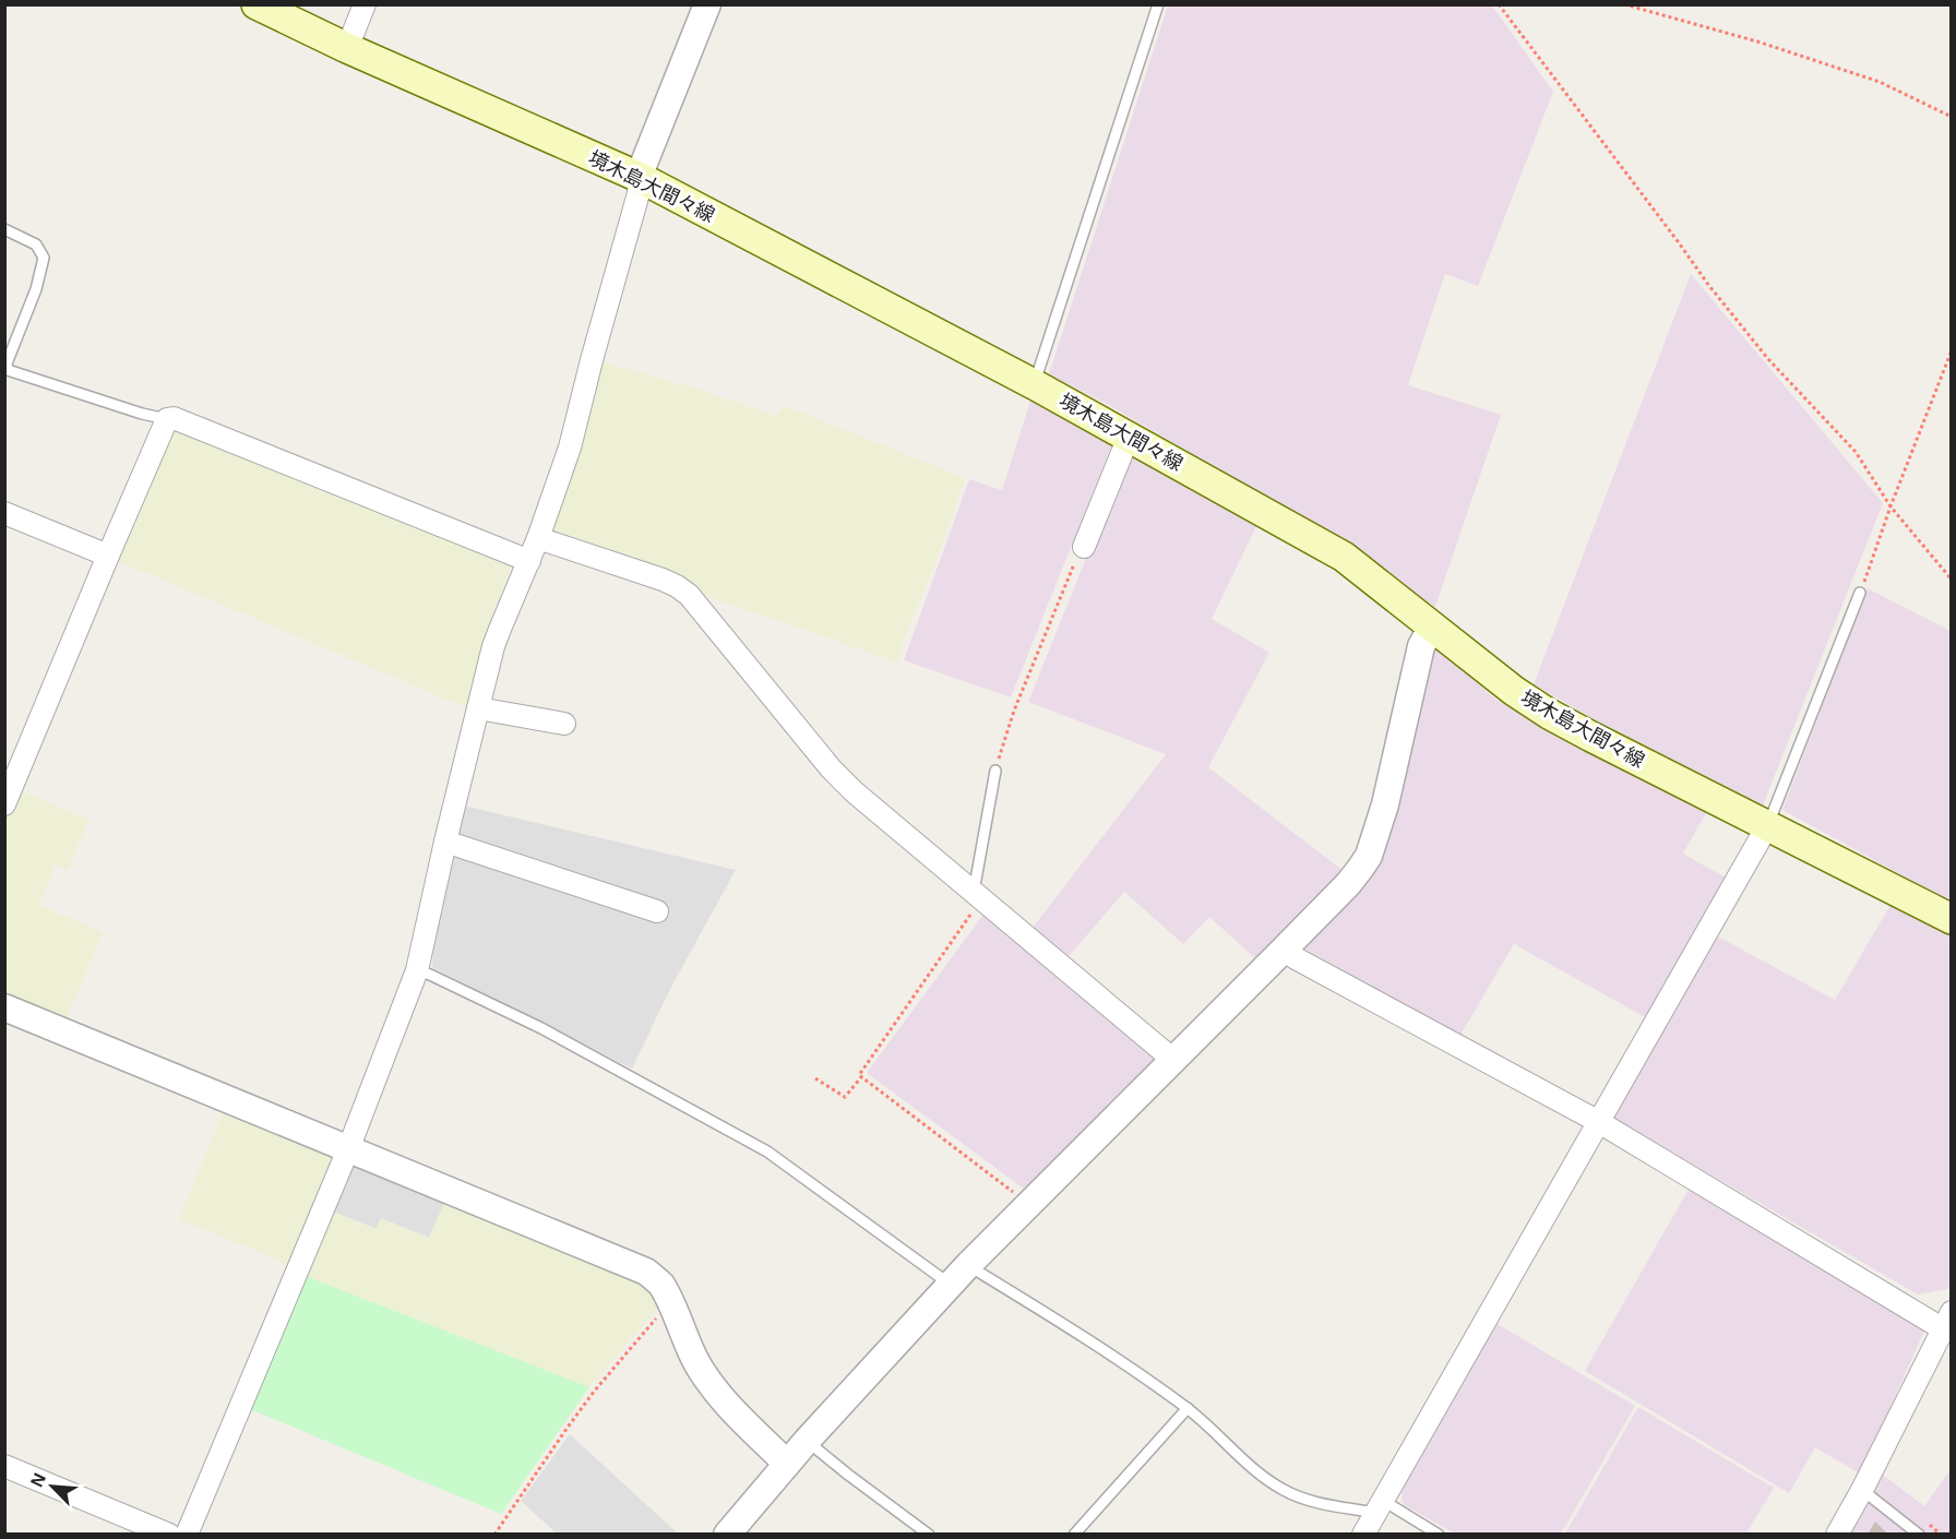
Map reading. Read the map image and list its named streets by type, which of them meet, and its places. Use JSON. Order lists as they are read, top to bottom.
{
  "streets": {
    "main road": ["境木島大間々線"]
  },
  "north": "top left"
}
